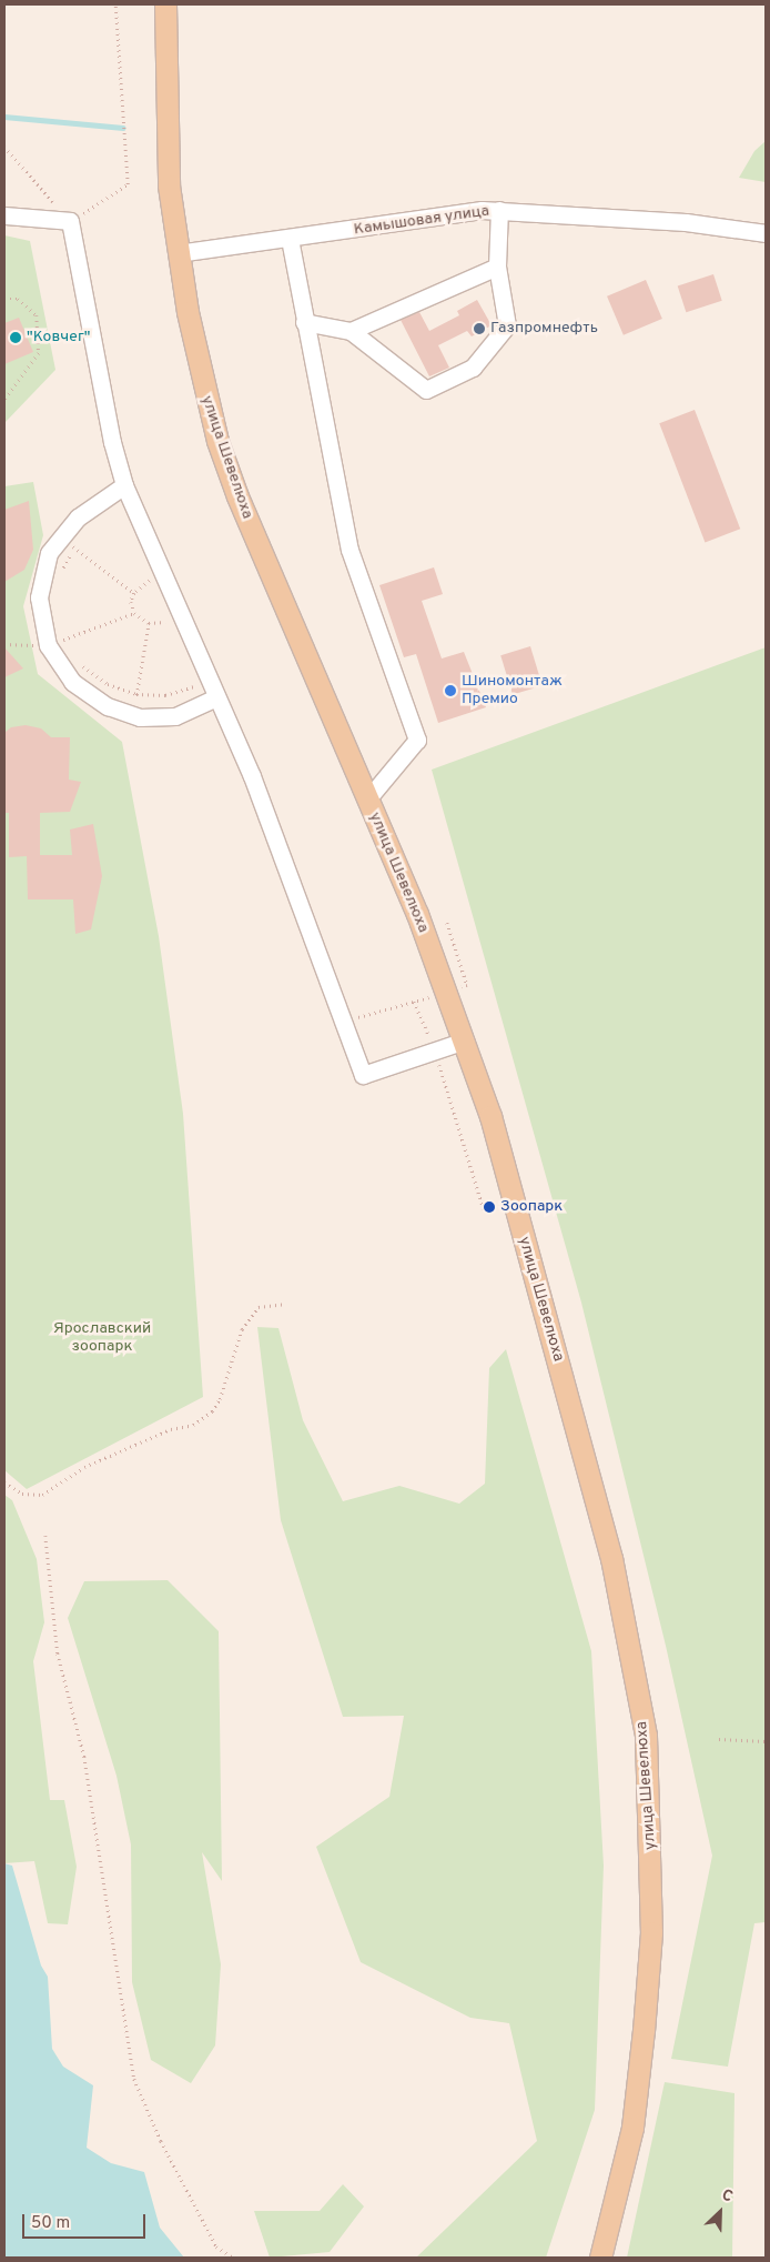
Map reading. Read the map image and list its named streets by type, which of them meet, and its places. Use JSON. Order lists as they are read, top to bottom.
{
  "streets": {
    "main road": ["улица Шевелюха"],
    "street": ["Камышовая улица"]
  },
  "crossings": [
    ["Камышовая улица", "улица Шевелюха"]
  ],
  "parks": ["Ярославский зоопарк"],
  "places": [
    "Газпромнефть",
    "\"Ковчег\"",
    "Шиномонтаж Премио",
    "Зоопарк"
  ],
  "scale_bar": "50 m",
  "north": "top right"
}
